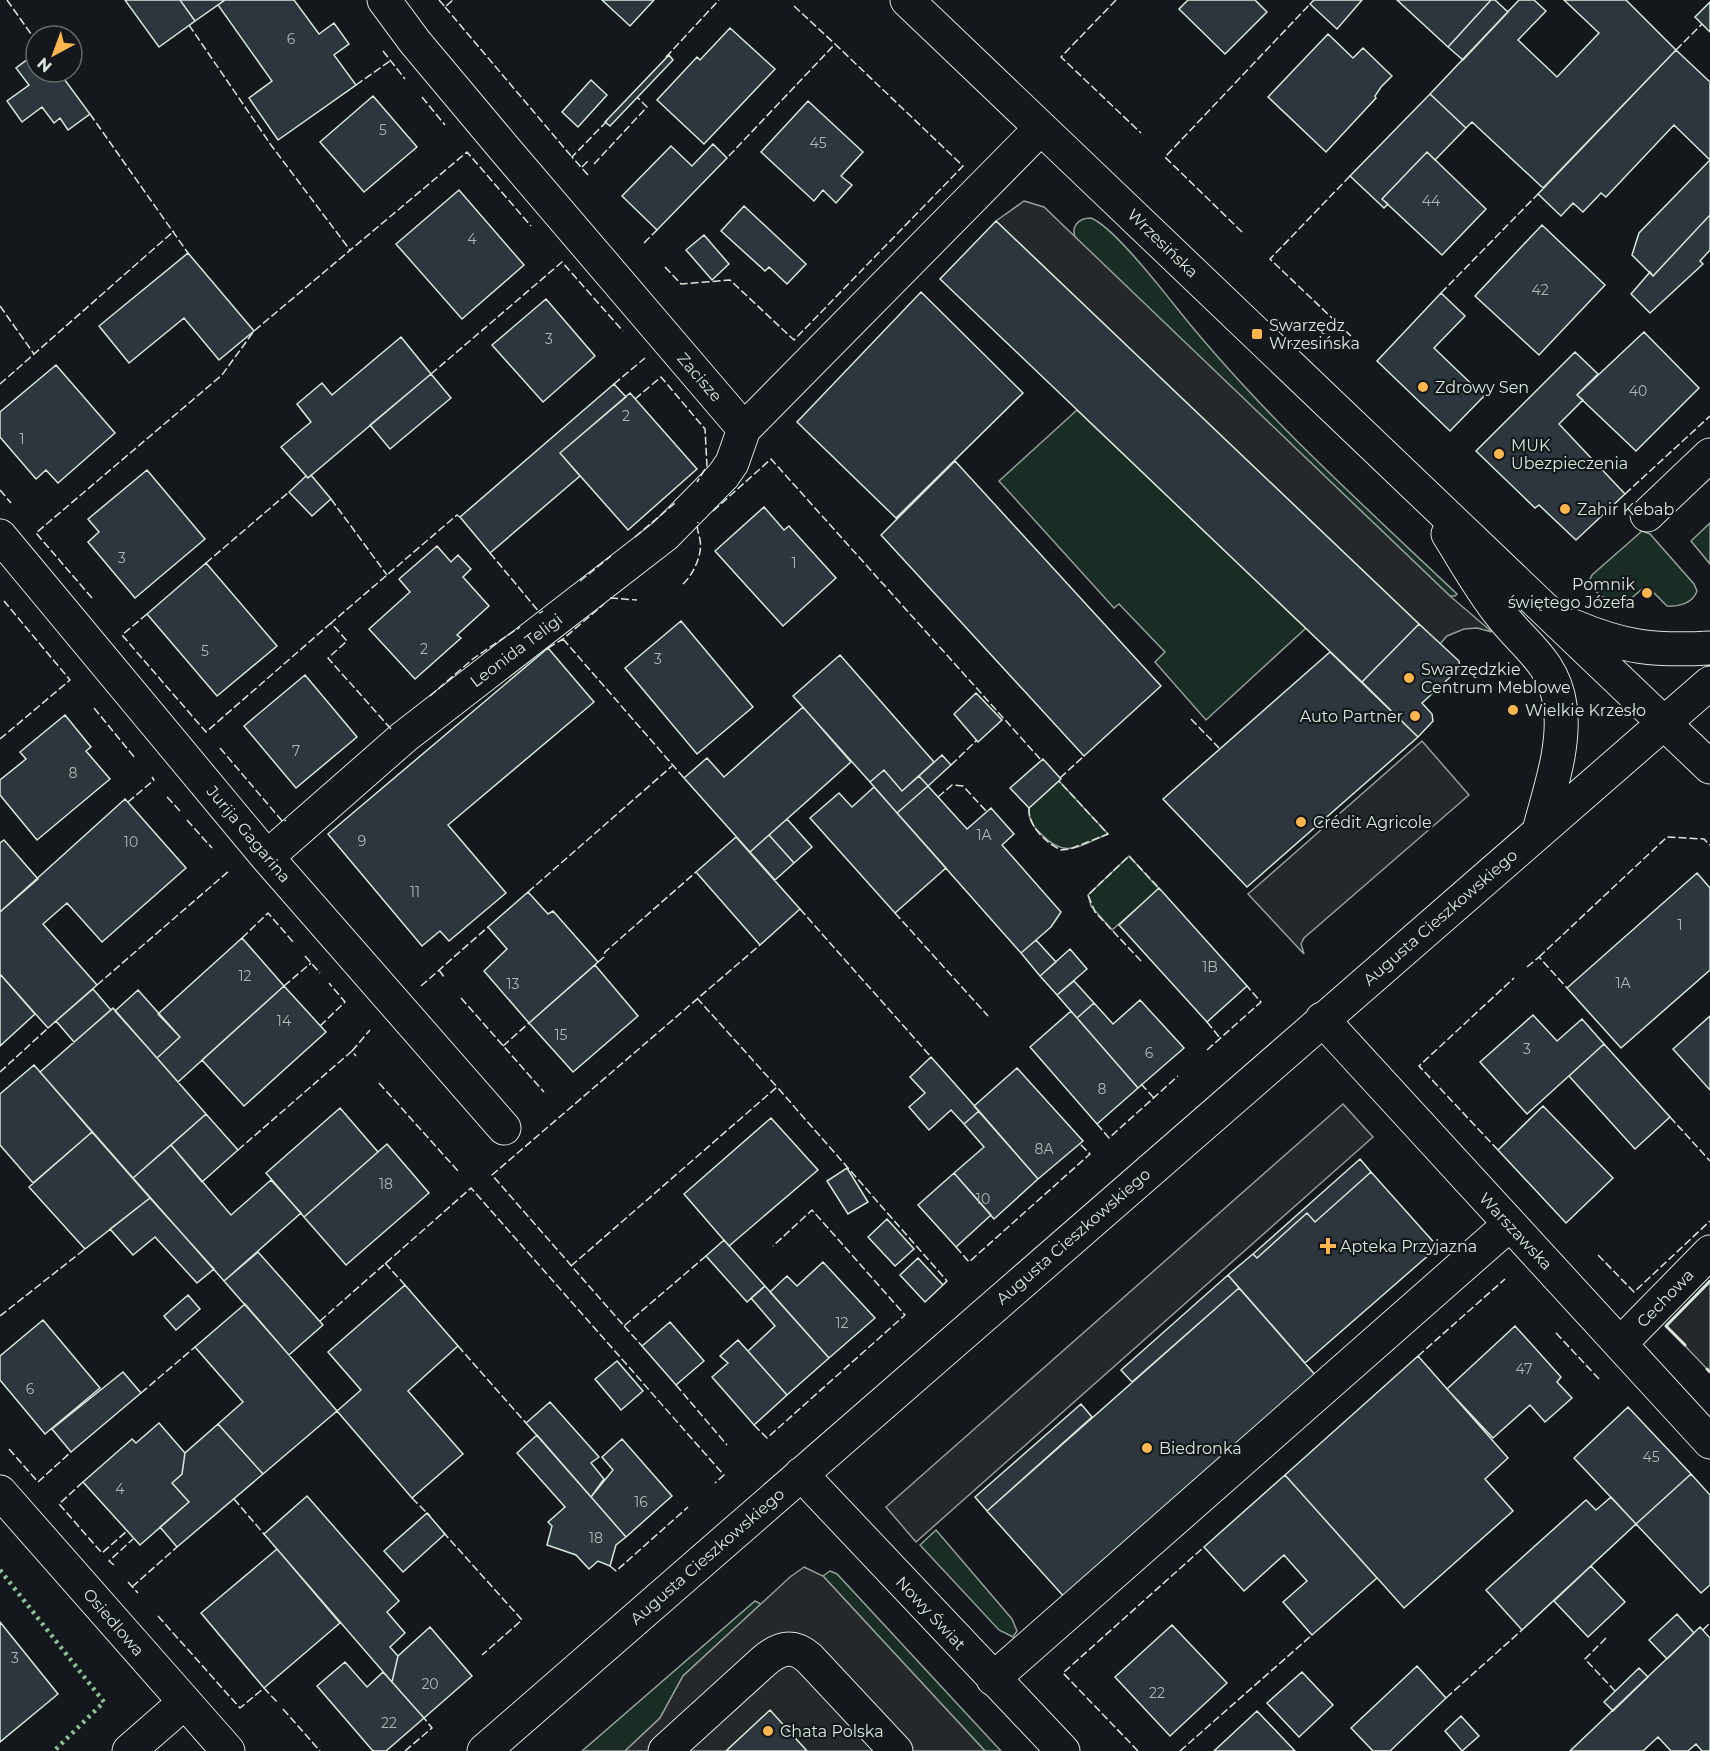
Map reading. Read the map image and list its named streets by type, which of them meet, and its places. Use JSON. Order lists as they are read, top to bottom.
{
  "streets": {
    "street": [
      "Wrzesińska",
      "Zacisze",
      "Leonida Teligi",
      "Jurija Gagarina",
      "Augusta Cieszkowskiego",
      "Warszawska",
      "Cechowa",
      "Nowy Świat",
      "Osiedlowa"
    ]
  },
  "crossings": [
    ["Wrzesińska", "Augusta Cieszkowskiego"],
    ["Zacisze", "Leonida Teligi"],
    ["Leonida Teligi", "Jurija Gagarina"],
    ["Augusta Cieszkowskiego", "Warszawska"],
    ["Augusta Cieszkowskiego", "Nowy Świat"],
    ["Warszawska", "Cechowa"]
  ],
  "places": {
    "transit": ["Swarzędz Wrzesińska"],
    "other": [
      "Zdrowy Sen",
      "MUK Ubezpieczenia",
      "Zahir Kebab",
      "Pomnik świętego Józefa",
      "Swarzędzkie Centrum Meblowe",
      "Wielkie Krzesło",
      "Auto Partner",
      "Crédit Agricole",
      "Biedronka",
      "Chata Polska"
    ],
    "health": ["Apteka Przyjazna"]
  },
  "house_numbers": [
    "6",
    "5",
    "45",
    "44",
    "4",
    "42",
    "3",
    "40",
    "2",
    "1",
    "3",
    "1",
    "2",
    "5",
    "3",
    "7",
    "8",
    "1A",
    "9",
    "10",
    "11",
    "1",
    "1B",
    "12",
    "1A",
    "13",
    "14",
    "15",
    "3",
    "6",
    "8",
    "8A",
    "18",
    "10",
    "12",
    "47",
    "6",
    "45",
    "4",
    "16",
    "18",
    "3",
    "20",
    "22",
    "22"
  ],
  "north": "bottom left"
}
